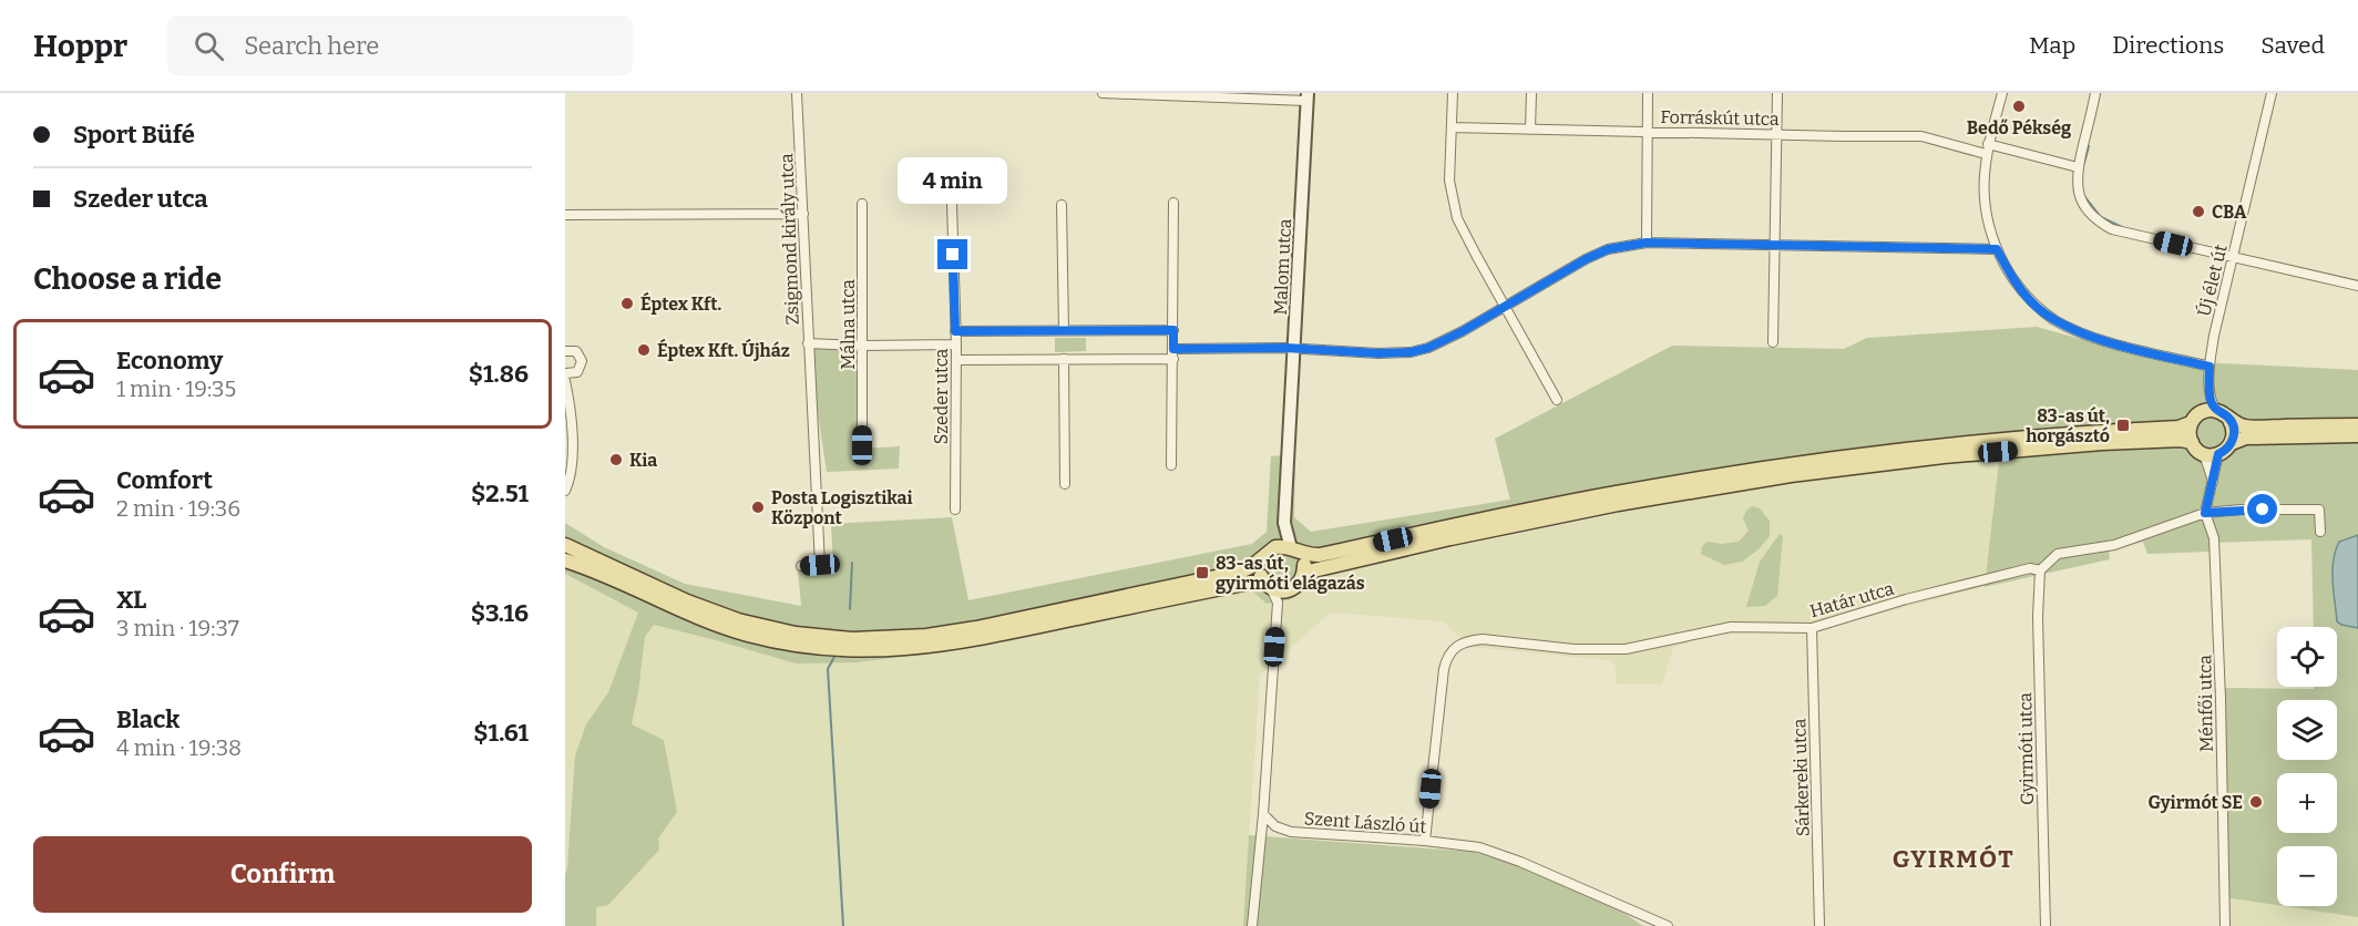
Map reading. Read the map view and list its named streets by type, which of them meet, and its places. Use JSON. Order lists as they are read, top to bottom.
{
  "streets": {
    "main road": ["Malom utca"],
    "street": [
      "Forráskút utca",
      "Zsigmond király utca",
      "Új élet út",
      "Málna utca",
      "Szeder utca",
      "Határ utca",
      "Ménfői utca",
      "Gyirmóti utca",
      "Sárkereki utca",
      "Szent László út"
    ]
  },
  "crossings": [
    ["Új élet út", "Ménfői utca"],
    ["Határ utca", "Ménfői utca"],
    ["Határ utca", "Gyirmóti utca"],
    ["Határ utca", "Sárkereki utca"],
    ["Határ utca", "Szent László út"]
  ],
  "districts": ["GYIRMÓT"],
  "places": {
    "other": [
      "Bedő Pékség",
      "CBA",
      "Éptex Kft.",
      "Éptex Kft. Újház",
      "Kia",
      "Posta Logisztikai Központ",
      "Gyirmót SE"
    ],
    "transit": ["83-as út, horgásztó", "83-as út, gyirmóti elágazás"]
  },
  "page": {
    "header": "Hoppr",
    "search": "Search here",
    "nav": ["Map", "Directions", "Saved"],
    "banner": ["Sport Büfé", "Szeder utca"],
    "bubble": "4 min",
    "heading": "Choose a ride",
    "list": [
      {
        "name": "Economy",
        "note": "1 min · 19:35",
        "value": "$1.86"
      },
      {
        "name": "Comfort",
        "note": "2 min · 19:36",
        "value": "$2.51"
      },
      {
        "name": "XL",
        "note": "3 min · 19:37",
        "value": "$3.16"
      },
      {
        "name": "Black",
        "note": "4 min · 19:38",
        "value": "$1.61"
      }
    ],
    "map_buttons": ["+", "−"],
    "buttons": "Confirm"
  }
}
